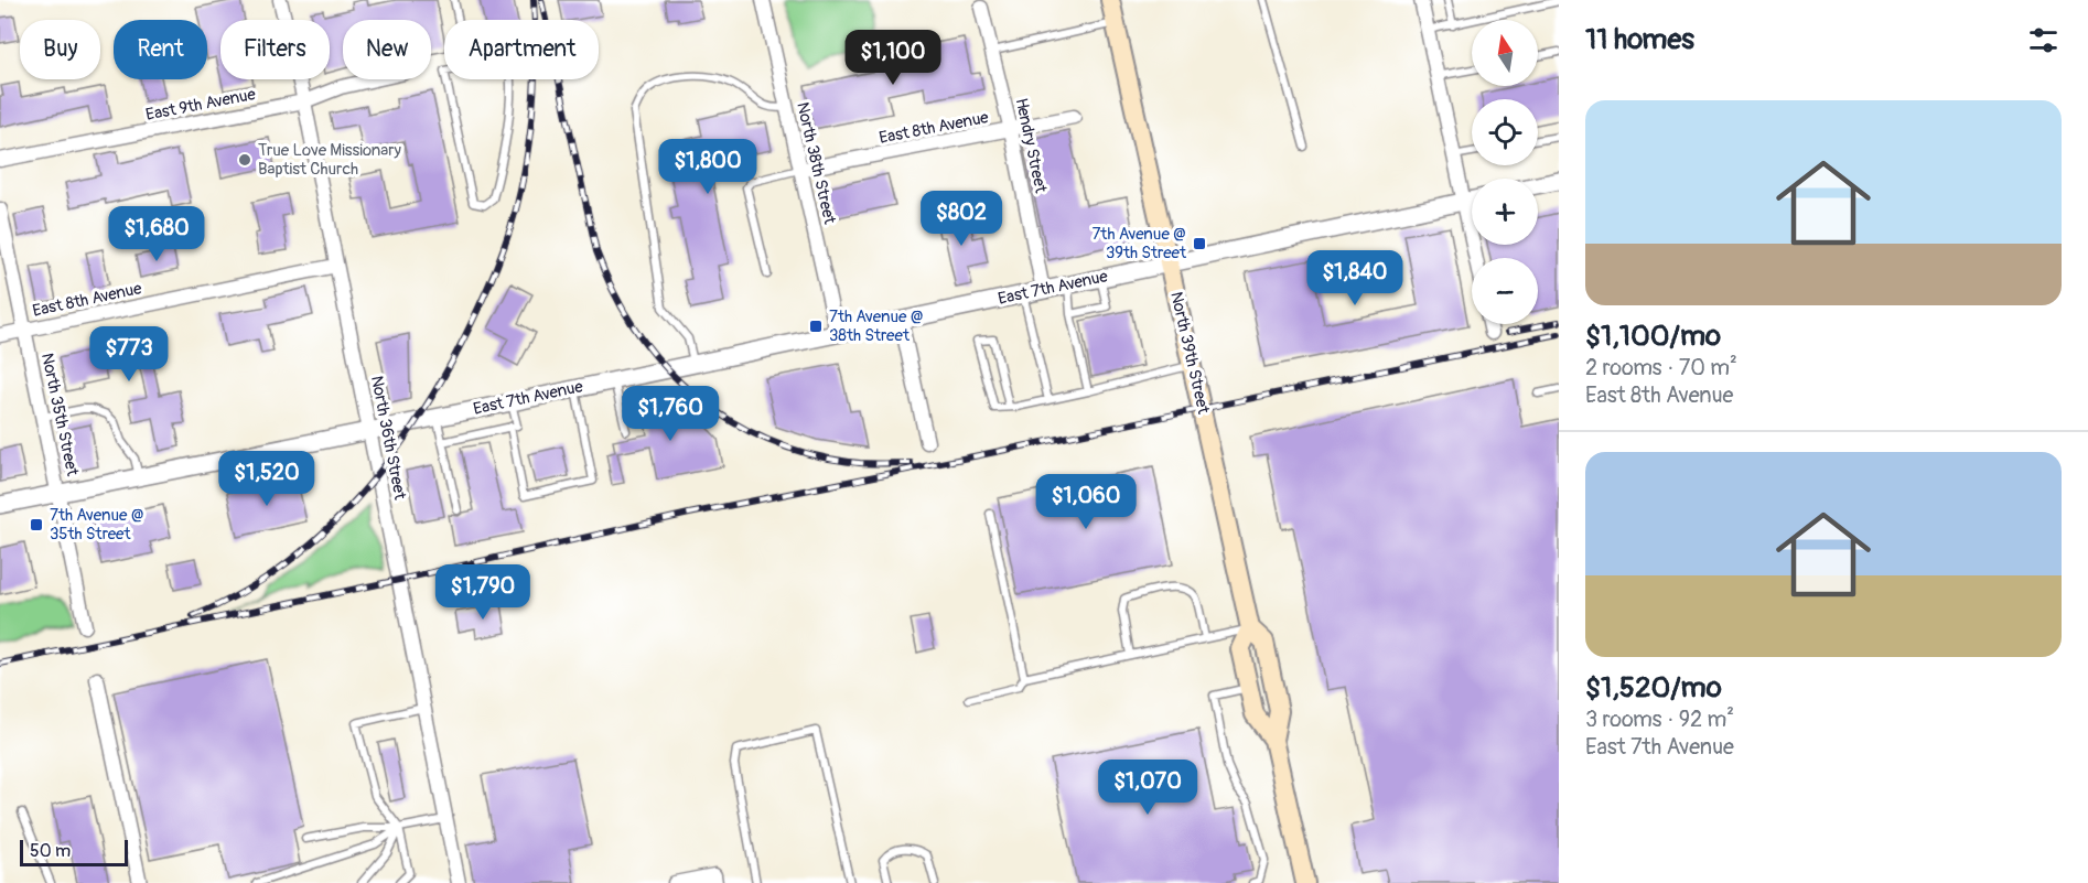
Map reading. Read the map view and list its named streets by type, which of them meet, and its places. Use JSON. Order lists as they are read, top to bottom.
{
  "streets": {
    "main road": ["North 39th Street"],
    "street": [
      "East 9th Avenue",
      "East 8th Avenue",
      "Hendry Street",
      "North 38th Street",
      "East 7th Avenue",
      "North 35th Street",
      "North 36th Street"
    ]
  },
  "crossings": [
    ["East 9th Avenue", "North 36th Street"],
    ["East 8th Avenue", "Hendry Street"],
    ["East 8th Avenue", "North 38th Street"],
    ["East 8th Avenue", "North 35th Street"],
    ["East 8th Avenue", "North 36th Street"],
    ["Hendry Street", "East 7th Avenue"],
    ["North 38th Street", "East 7th Avenue"],
    ["East 7th Avenue", "North 39th Street"],
    ["East 7th Avenue", "North 35th Street"],
    ["East 7th Avenue", "North 36th Street"]
  ],
  "places": {
    "other": ["True Love Missionary Baptist Church"],
    "transit": ["7th Avenue @ 39th Street", "7th Avenue @ 38th Street", "7th Avenue @ 35th Street"]
  },
  "scale_bar": "50 m",
  "north": "top",
  "page": {
    "heading": "11 homes",
    "map_buttons": ["+", "−"],
    "chip": [
      "Buy",
      "Rent",
      "Filters",
      "New",
      "Apartment"
    ],
    "price": [
      "$1,100",
      "$1,800",
      "$802",
      "$1,680",
      "$1,840",
      "$773",
      "$1,760",
      "$1,520",
      "$1,060",
      "$1,790",
      "$1,070"
    ],
    "list": [
      {
        "name": "$1,100/mo",
        "note": "2 rooms · 70 m² · East 8th Avenue"
      },
      {
        "name": "$1,520/mo",
        "note": "3 rooms · 92 m² · East 7th Avenue"
      }
    ],
    "scale": "50 m"
  }
}
